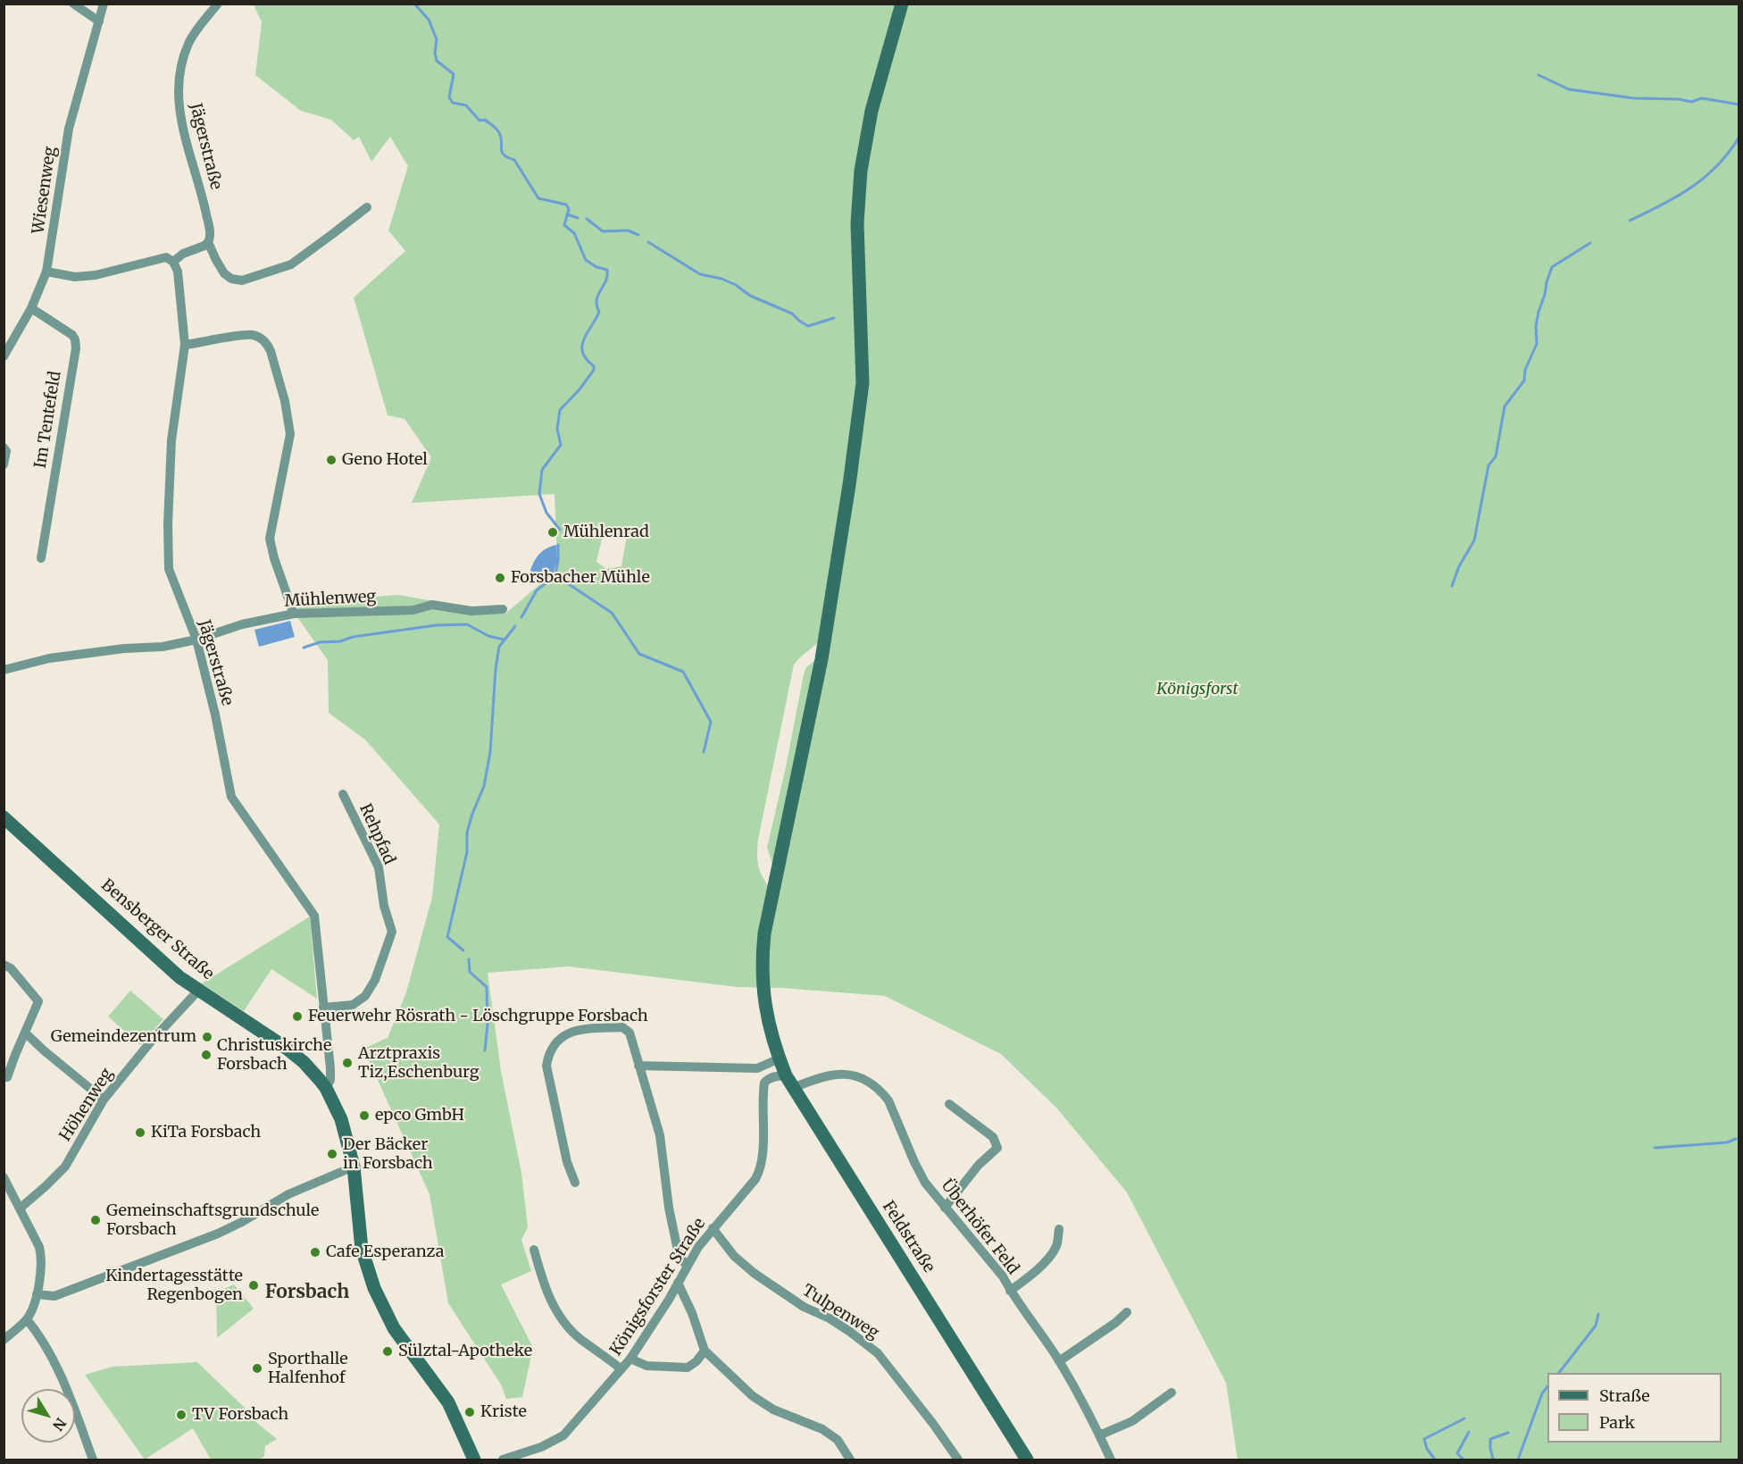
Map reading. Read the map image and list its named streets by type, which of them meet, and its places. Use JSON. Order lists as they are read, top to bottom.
{
  "streets": {
    "main road": ["Bensberger Straße", "Feldstraße"],
    "street": [
      "Jägerstraße",
      "Wiesenweg",
      "Im Tentefeld",
      "Mühlenweg",
      "Rehpfad",
      "Höhenweg",
      "Überhöfer Feld",
      "Königsforster Straße",
      "Tulpenweg"
    ]
  },
  "crossings": [
    ["Jägerstraße", "Mühlenweg"],
    ["Jägerstraße", "Rehpfad"],
    ["Jägerstraße", "Bensberger Straße"],
    ["Wiesenweg", "Im Tentefeld"],
    ["Bensberger Straße", "Höhenweg"],
    ["Überhöfer Feld", "Feldstraße"],
    ["Königsforster Straße", "Tulpenweg"]
  ],
  "districts": ["Forsbach"],
  "parks": ["Königsforst"],
  "places": [
    "Geno Hotel",
    "Mühlenrad",
    "Forsbacher Mühle",
    "Feuerwehr Rösrath - Löschgruppe Forsbach",
    "Gemeindezentrum",
    "Christuskirche Forsbach",
    "Arztpraxis Tiz,Eschenburg",
    "epco GmbH",
    "KiTa Forsbach",
    "Der Bäcker in Forsbach",
    "Gemeinschaftsgrundschule Forsbach",
    "Cafe Esperanza",
    "Kindertagesstätte Regenbogen",
    "Sülztal-Apotheke",
    "Sporthalle Halfenhof",
    "Kriste",
    "TV Forsbach"
  ],
  "legend": ["Straße", "Park"],
  "north": "bottom right"
}
